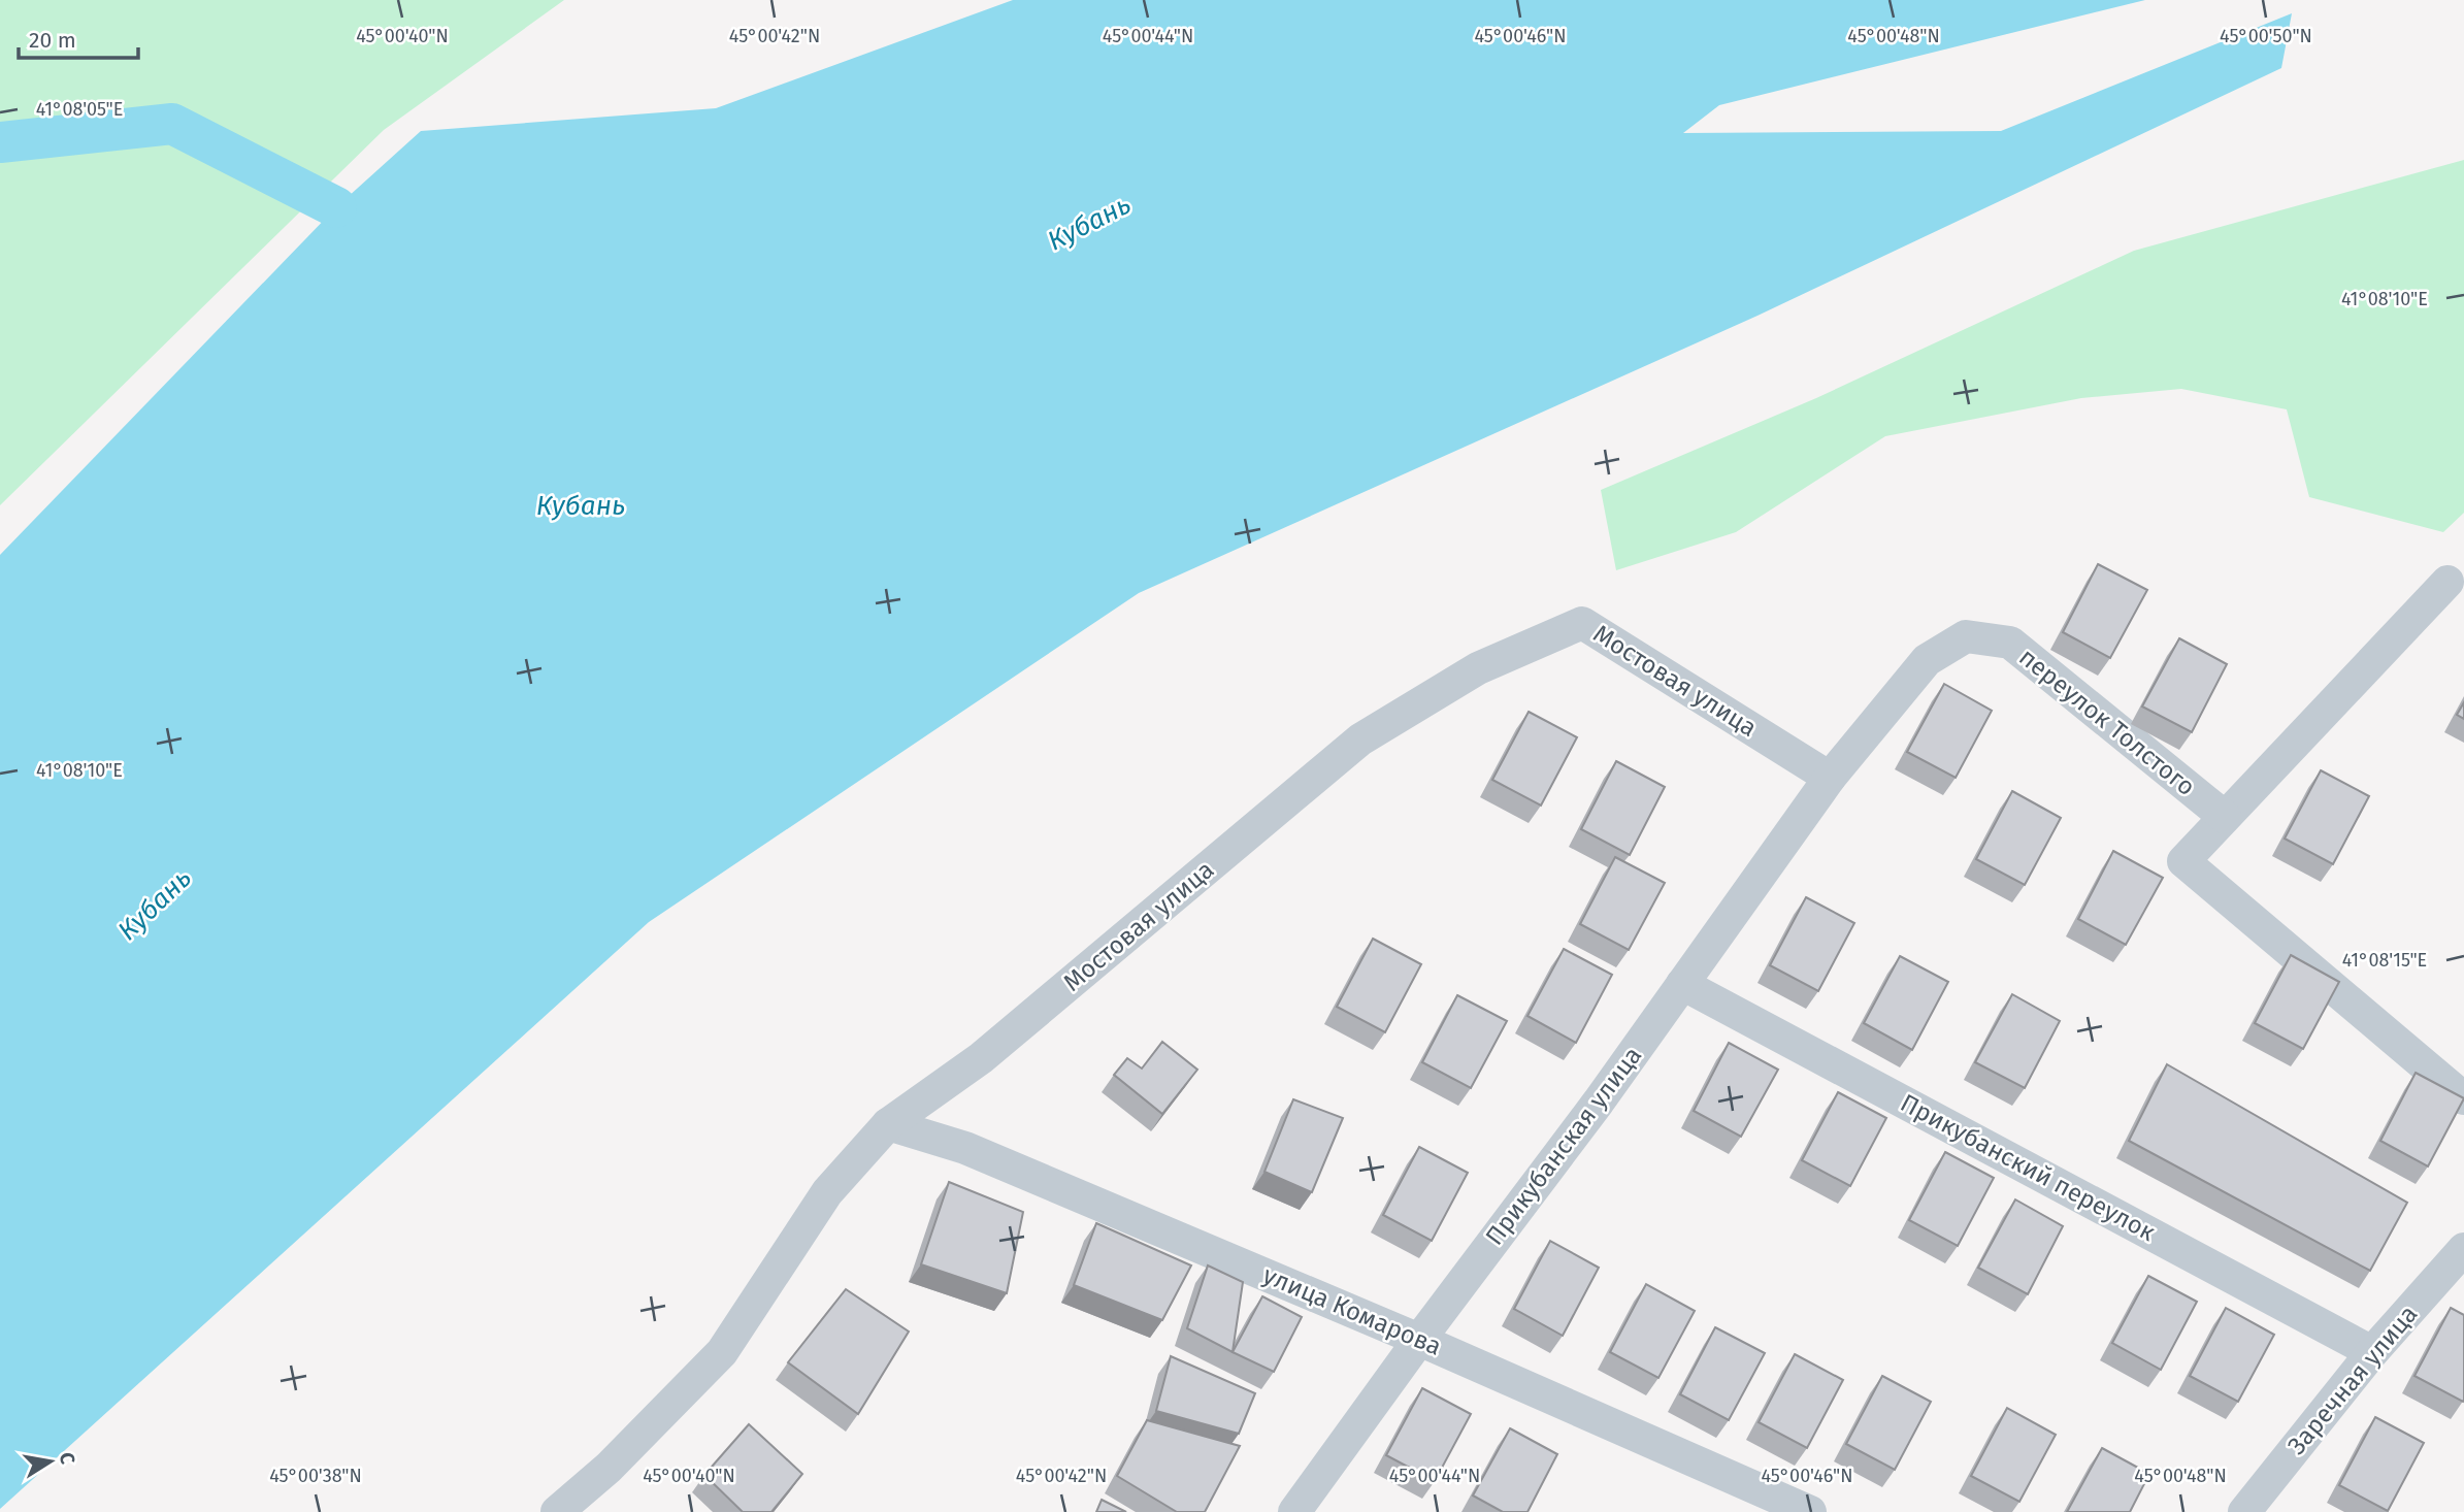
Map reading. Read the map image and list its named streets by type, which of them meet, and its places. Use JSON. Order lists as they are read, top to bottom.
{
  "streets": {
    "street": [
      "Мостовая улица",
      "переулок Толстого",
      "Прикубанская улица",
      "Прикубанский переулок",
      "улица Комарова",
      "Заречная улица"
    ]
  },
  "crossings": [
    ["Мостовая улица", "переулок Толстого"],
    ["Мостовая улица", "Прикубанская улица"],
    ["Мостовая улица", "улица Комарова"],
    ["переулок Толстого", "Прикубанская улица"],
    ["Прикубанская улица", "Прикубанский переулок"],
    ["Прикубанская улица", "улица Комарова"],
    ["Прикубанский переулок", "Заречная улица"]
  ],
  "water": ["Кубань"],
  "scale_bar": "20 m",
  "north": "right",
  "coordinates": [
    "45°00'40\"N",
    "45°00'42\"N",
    "45°00'44\"N",
    "45°00'46\"N",
    "45°00'48\"N",
    "45°00'50\"N",
    "41°08'05\"E",
    "41°08'10\"E",
    "41°08'15\"E",
    "45°00'38\"N"
  ]
}
